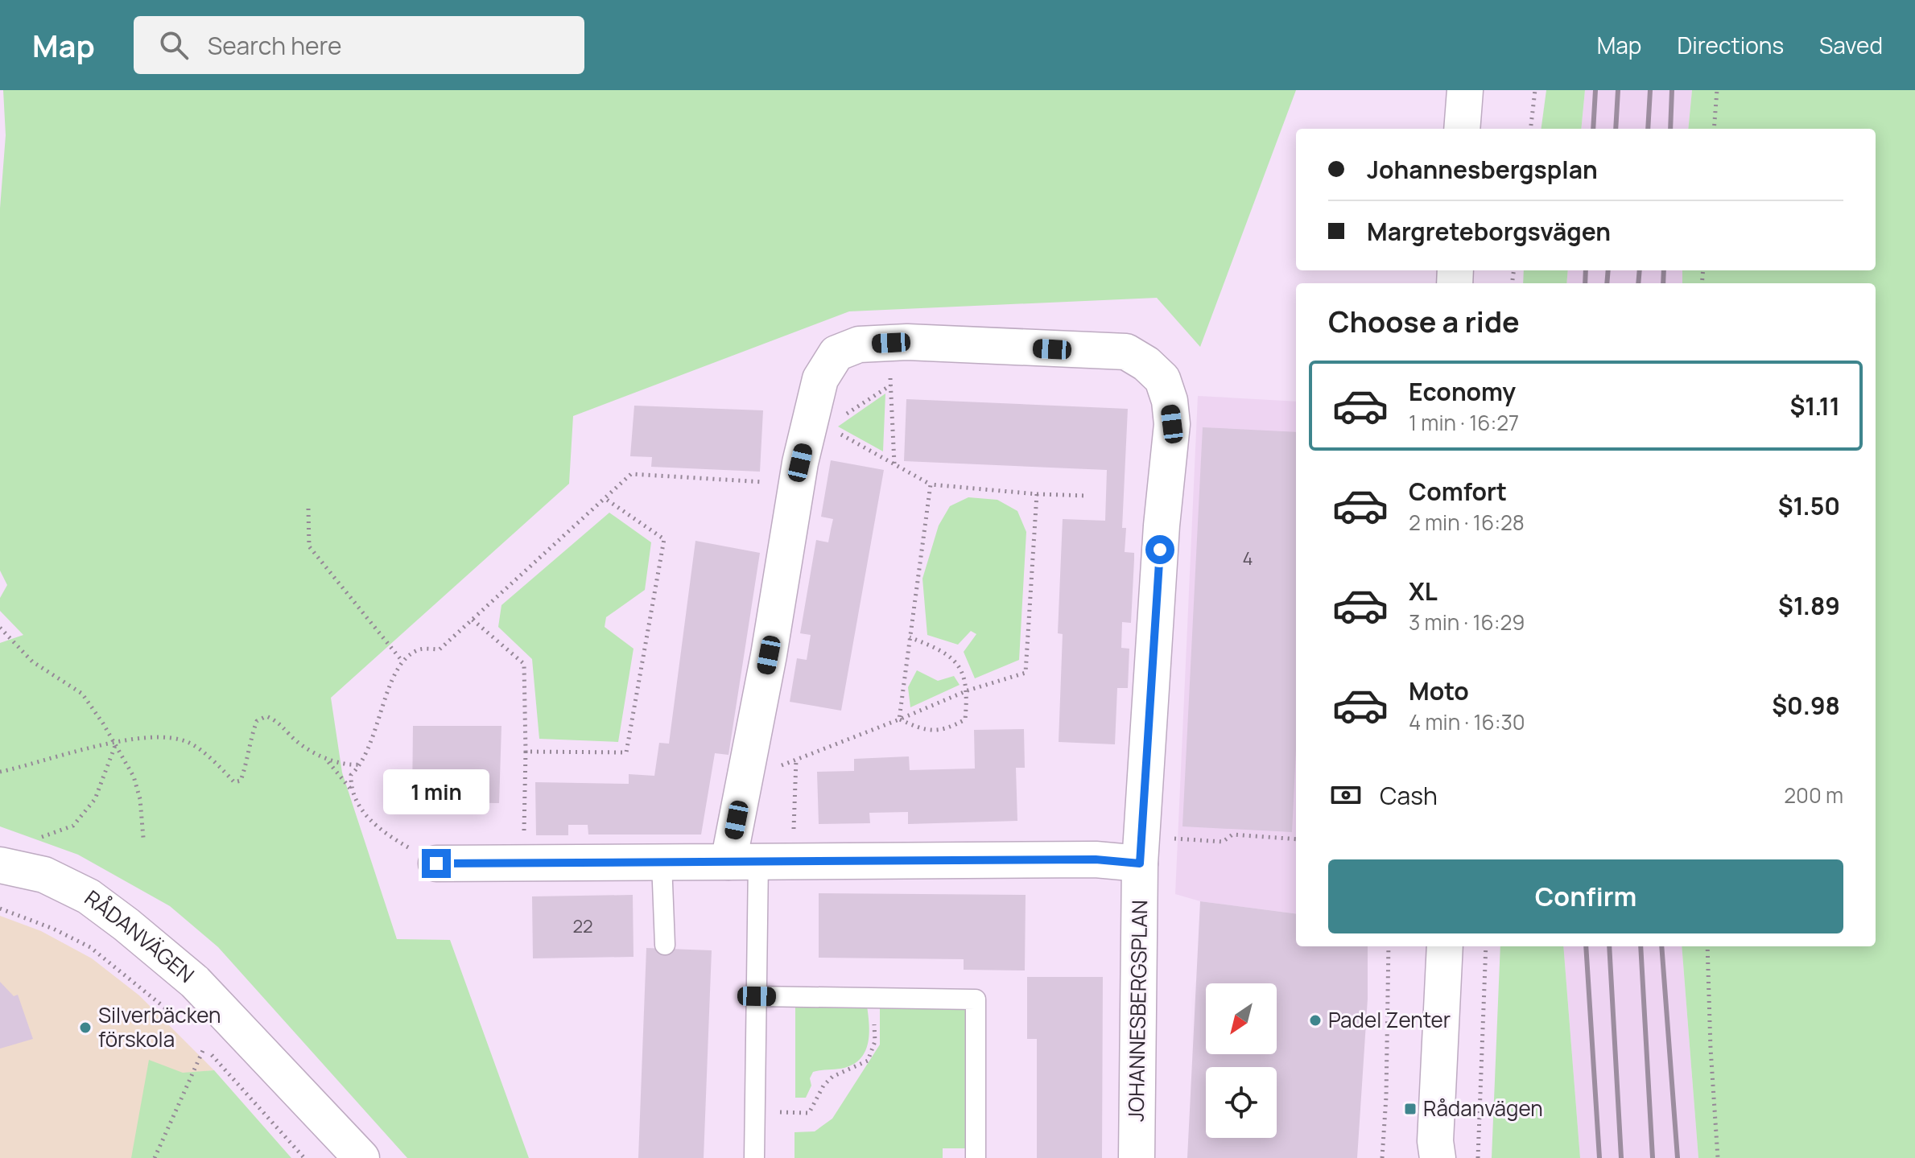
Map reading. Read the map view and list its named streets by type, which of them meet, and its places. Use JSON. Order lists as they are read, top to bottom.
{
  "streets": {
    "street": ["RÅDANVÄGEN", "JOHANNESBERGSPLAN"]
  },
  "places": {
    "other": ["Padel Zenter", "Silverbäcken förskola"],
    "transit": ["Rådanvägen"]
  },
  "house_numbers": ["4", "22"],
  "north": "bottom left",
  "page": {
    "header": "Map",
    "search": "Search here",
    "nav": ["Map", "Directions", "Saved"],
    "banner": ["Johannesbergsplan", "Margreteborgsvägen"],
    "heading": "Choose a ride",
    "list": [
      {
        "name": "Economy",
        "note": "1 min · 16:27",
        "value": "$1.11"
      },
      {
        "name": "Comfort",
        "note": "2 min · 16:28",
        "value": "$1.50"
      },
      {
        "name": "XL",
        "note": "3 min · 16:29",
        "value": "$1.89"
      },
      {
        "name": "Moto",
        "note": "4 min · 16:30",
        "value": "$0.98"
      }
    ],
    "pay": ["Cash", "200 m"],
    "bubble": "1 min",
    "buttons": "Confirm"
  }
}
